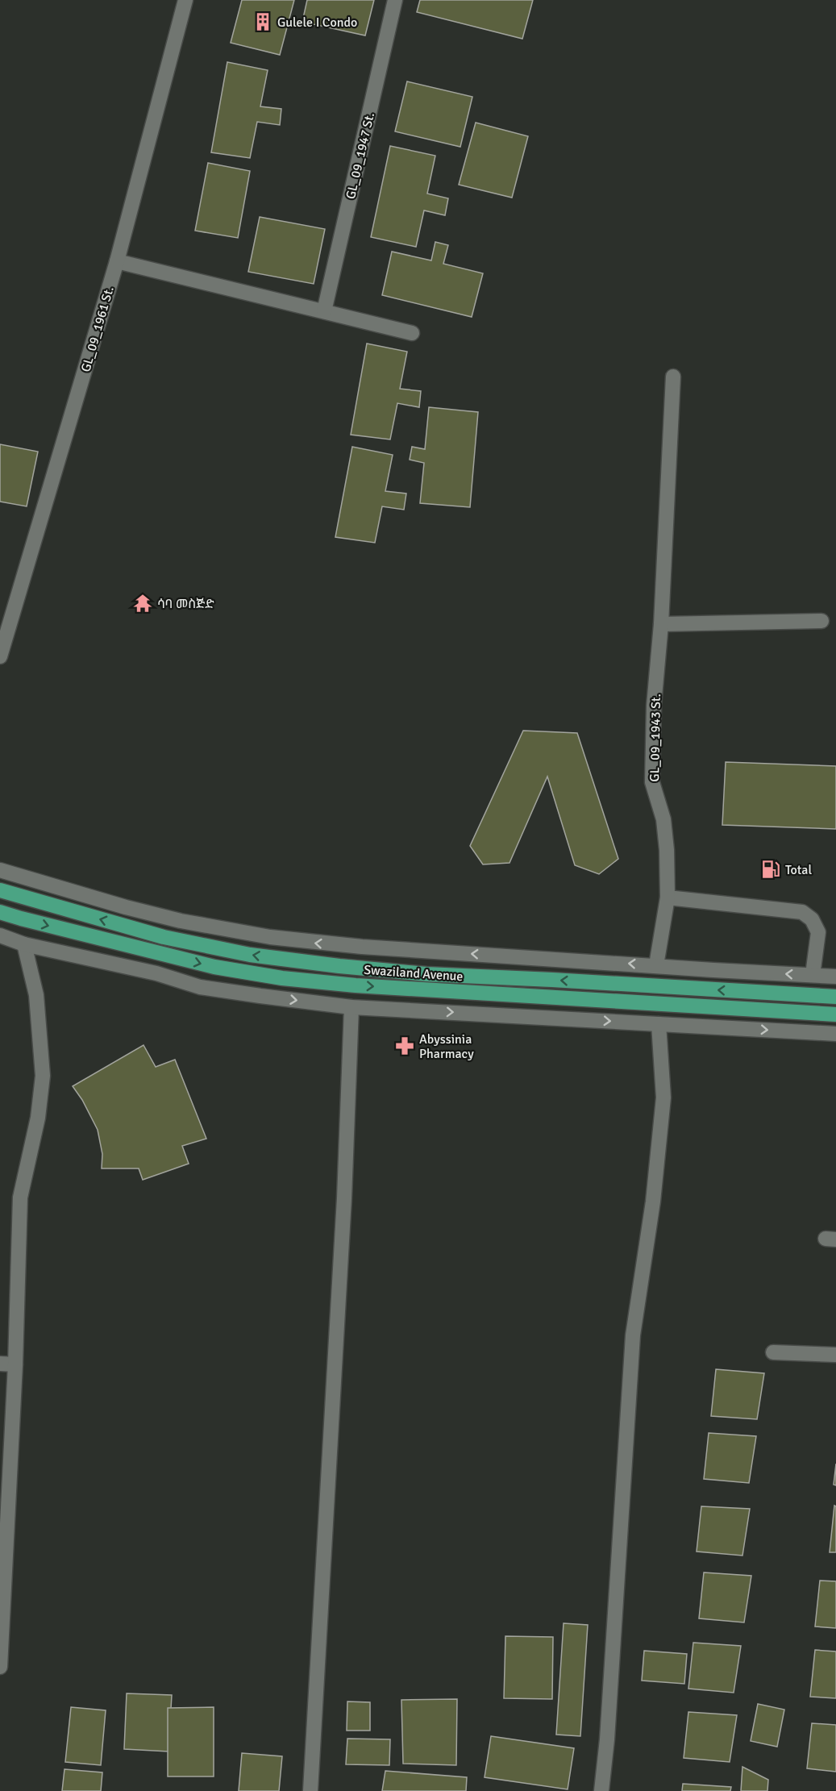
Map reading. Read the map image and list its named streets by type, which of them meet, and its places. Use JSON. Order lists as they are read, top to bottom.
{
  "streets": {
    "main road": [
      "GL_09_1947 St.",
      "GL_09_1961 St.",
      "GL_09_1943 St.",
      "Swaziland Avenue"
    ]
  },
  "places": {
    "building": ["Gulele I Condo"],
    "temple": ["ሳባ መስጅድ"],
    "fuel station": ["Total"],
    "pharmacy": ["Abyssinia Pharmacy"]
  }
}
